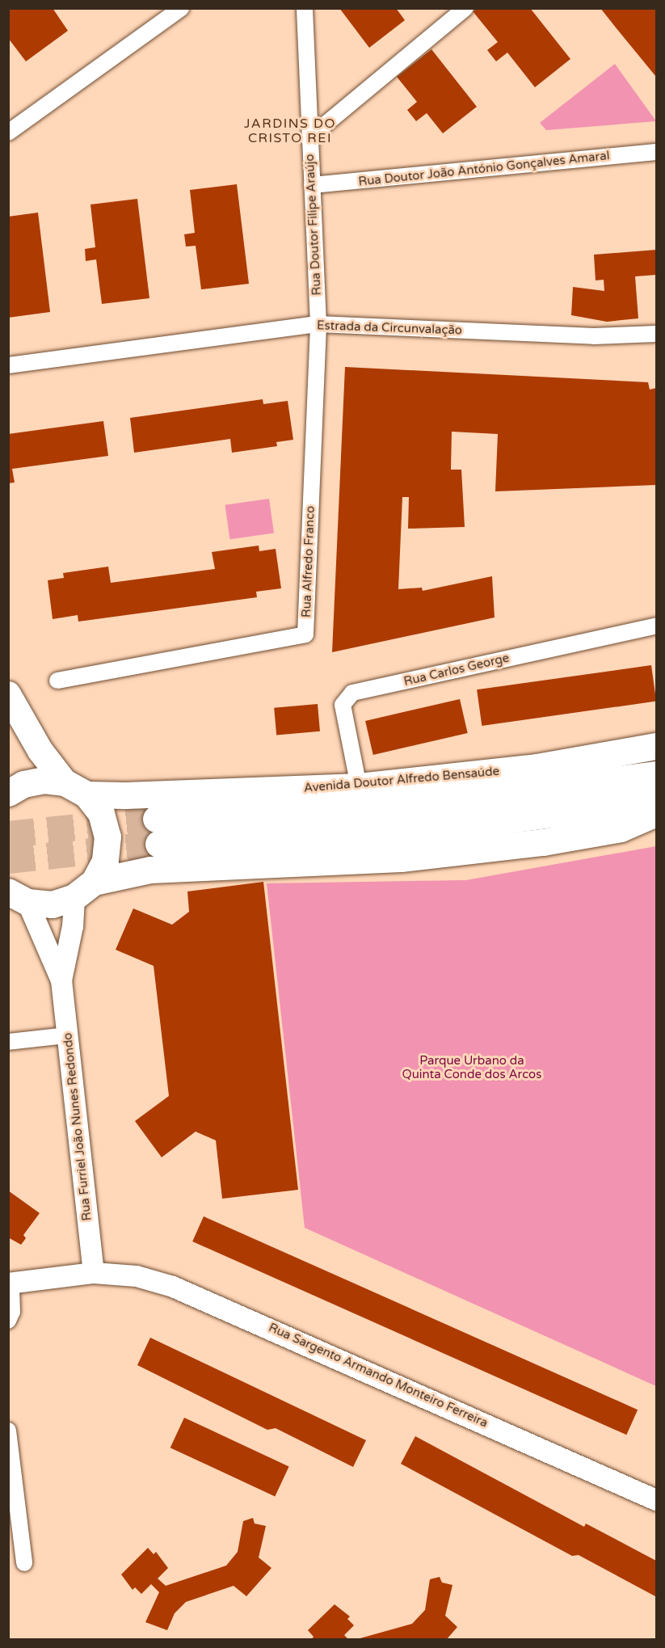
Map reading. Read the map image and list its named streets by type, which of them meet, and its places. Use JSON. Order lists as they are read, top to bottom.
{
  "streets": {
    "highway": ["Avenida Doutor Alfredo Bensaúde"],
    "street": [
      "Rua Doutor João António Gonçalves Amaral",
      "Rua Doutor Filipe Araújo",
      "Estrada da Circunvalação",
      "Rua Alfredo Franco",
      "Rua Carlos George",
      "Rua Furriel João Nunes Redondo",
      "Rua Sargento Armando Monteiro Ferreira"
    ]
  },
  "crossings": [
    ["Rua Doutor João António Gonçalves Amaral", "Rua Doutor Filipe Araújo"],
    ["Rua Doutor Filipe Araújo", "Estrada da Circunvalação"],
    ["Rua Doutor Filipe Araújo", "Rua Alfredo Franco"],
    ["Estrada da Circunvalação", "Rua Alfredo Franco"],
    ["Rua Carlos George", "Avenida Doutor Alfredo Bensaúde"],
    ["Rua Furriel João Nunes Redondo", "Rua Sargento Armando Monteiro Ferreira"]
  ],
  "districts": ["JARDINS DO CRISTO REI"],
  "parks": ["Parque Urbano da Quinta Conde dos Arcos"]
}
